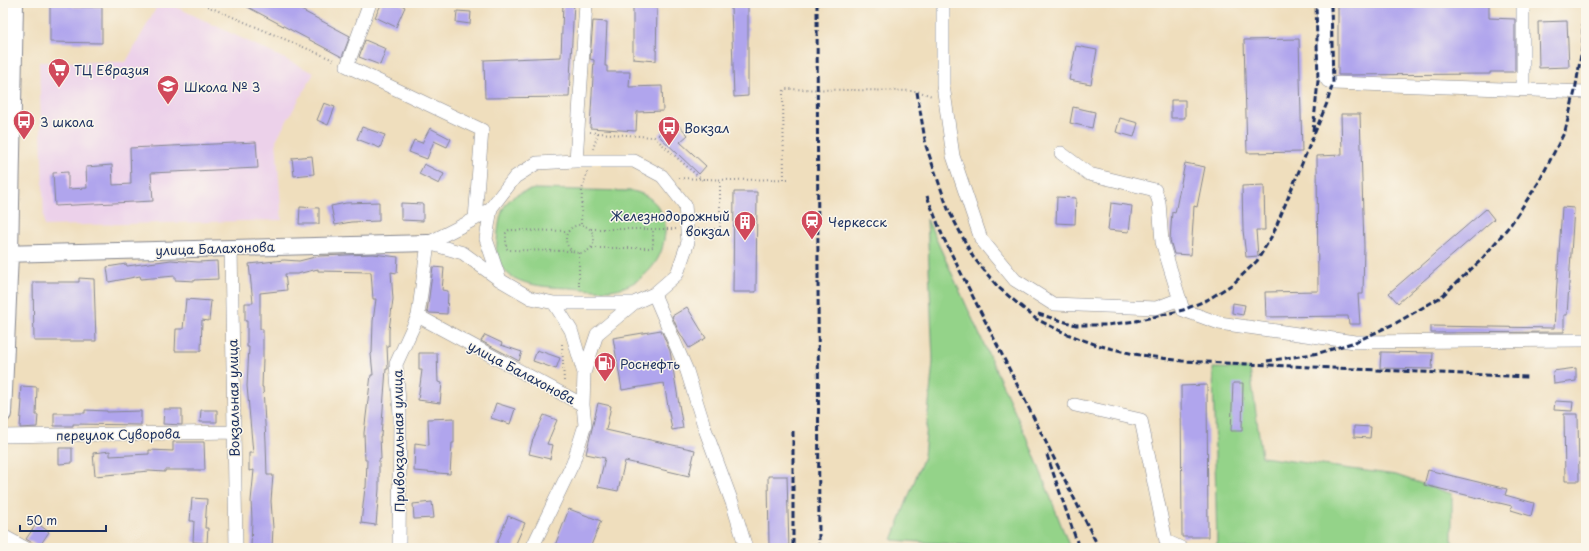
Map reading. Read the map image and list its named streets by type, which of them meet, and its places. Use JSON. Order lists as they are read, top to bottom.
{
  "streets": {
    "main road": ["улица Балахонова"],
    "street": ["Вокзальная улица", "переулок Суворова", "Привокзальная улица"]
  },
  "crossings": [
    ["улица Балахонова", "Вокзальная улица"],
    ["улица Балахонова", "Привокзальная улица"],
    ["Вокзальная улица", "переулок Суворова"]
  ],
  "places": {
    "supermarket": ["ТЦ Евразия"],
    "school or university": ["Школа № 3"],
    "bus stop": ["3 школа", "Вокзал"],
    "station": ["Черкесск"],
    "building": ["Железнодорожный вокзал"],
    "fuel station": ["Роснефть"]
  },
  "scale_bar": "50 m"
}
